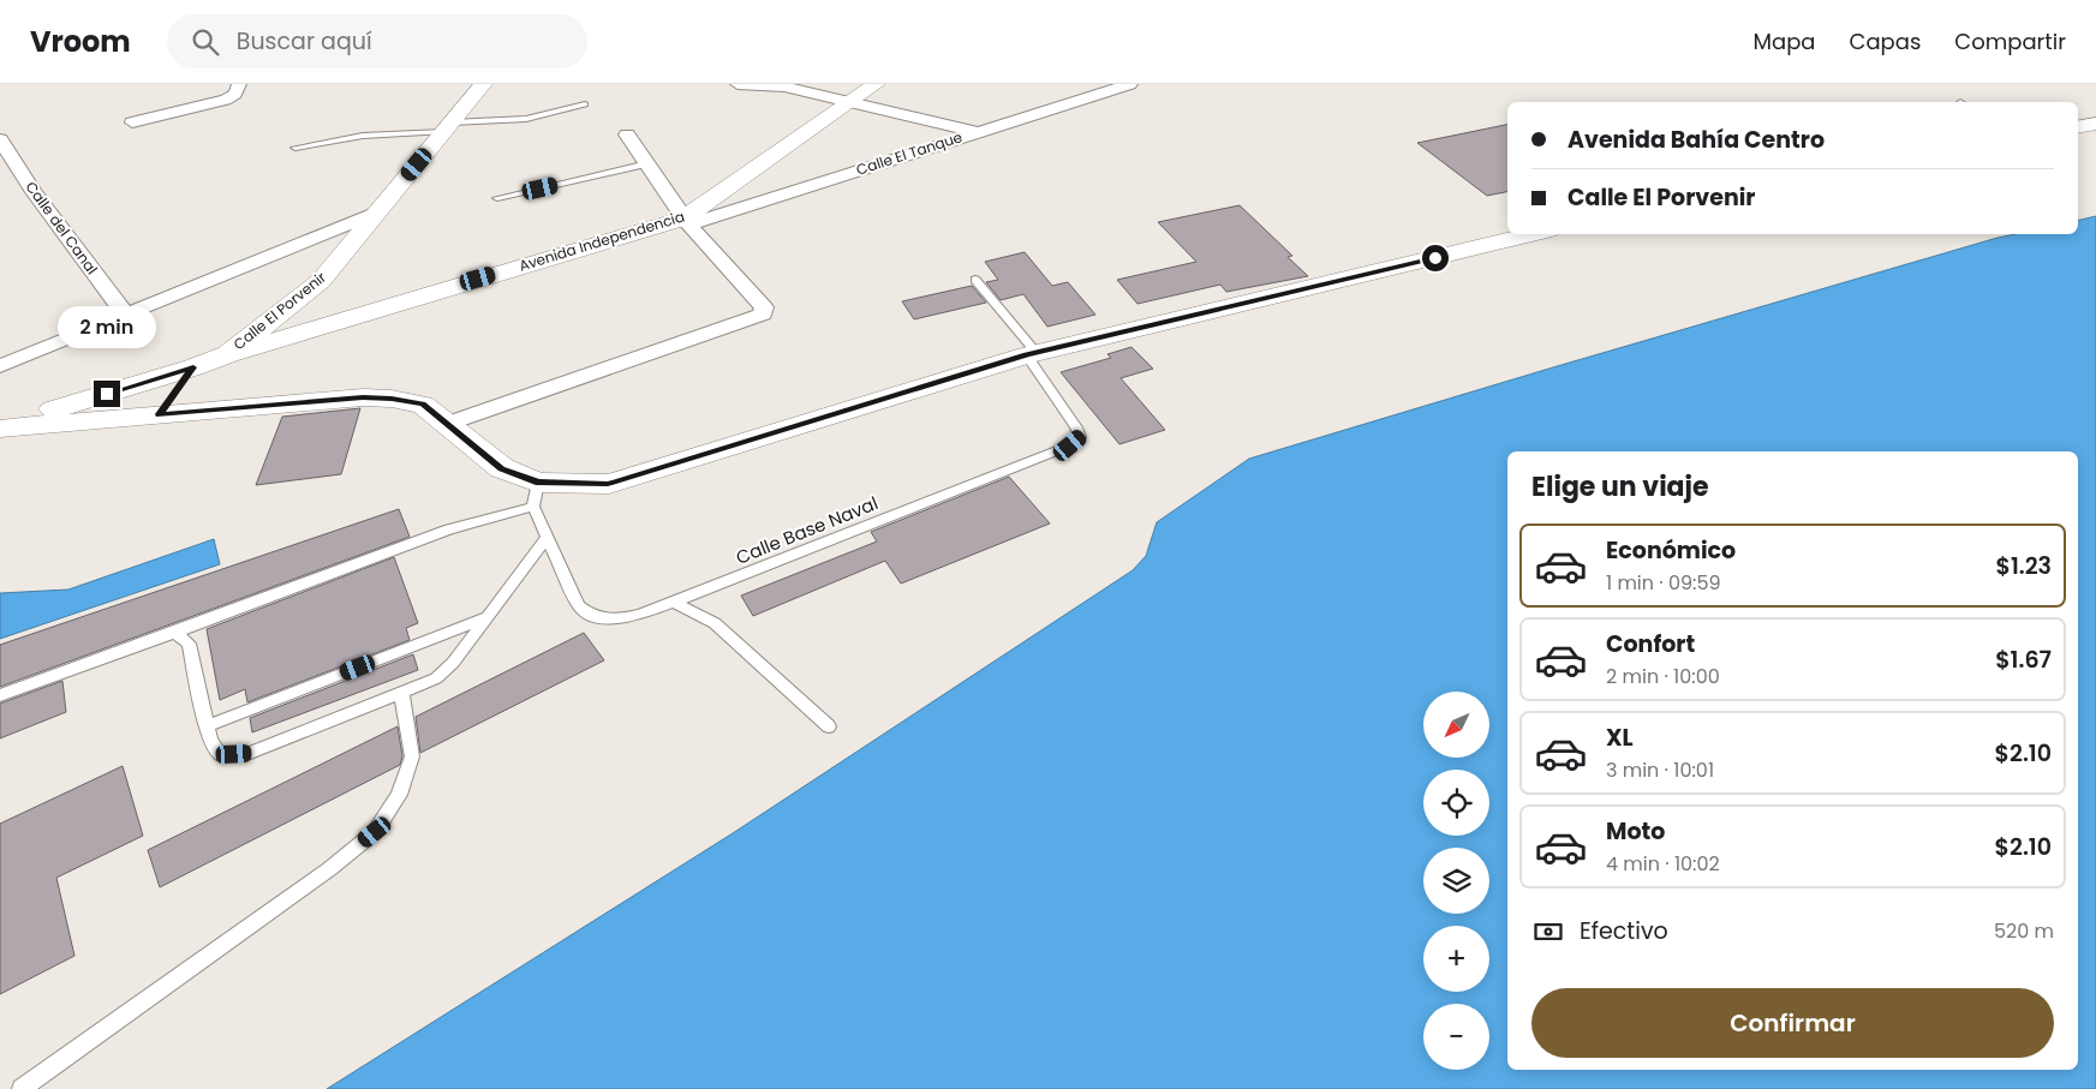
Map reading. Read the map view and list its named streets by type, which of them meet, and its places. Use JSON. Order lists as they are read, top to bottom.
{
  "streets": {
    "main road": ["Avenida Independencia", "Calle El Porvenir"],
    "street": ["Calle El Tanque", "Calle del Canal"],
    "lane": ["Calle Base Naval"]
  },
  "crossings": [
    ["Calle El Tanque", "Avenida Independencia"],
    ["Avenida Independencia", "Calle El Porvenir"]
  ],
  "north": "bottom left",
  "page": {
    "header": "Vroom",
    "search": "Buscar aquí",
    "nav": ["Mapa", "Capas", "Compartir"],
    "banner": ["Avenida Bahía Centro", "Calle El Porvenir"],
    "bubble": "2 min",
    "heading": "Elige un viaje",
    "list": [
      {
        "name": "Económico",
        "note": "1 min · 09:59",
        "value": "$1.23"
      },
      {
        "name": "Confort",
        "note": "2 min · 10:00",
        "value": "$1.67"
      },
      {
        "name": "XL",
        "note": "3 min · 10:01",
        "value": "$2.10"
      },
      {
        "name": "Moto",
        "note": "4 min · 10:02",
        "value": "$2.10"
      }
    ],
    "map_buttons": ["+", "−"],
    "pay": ["Efectivo", "520 m"],
    "buttons": "Confirmar"
  }
}
